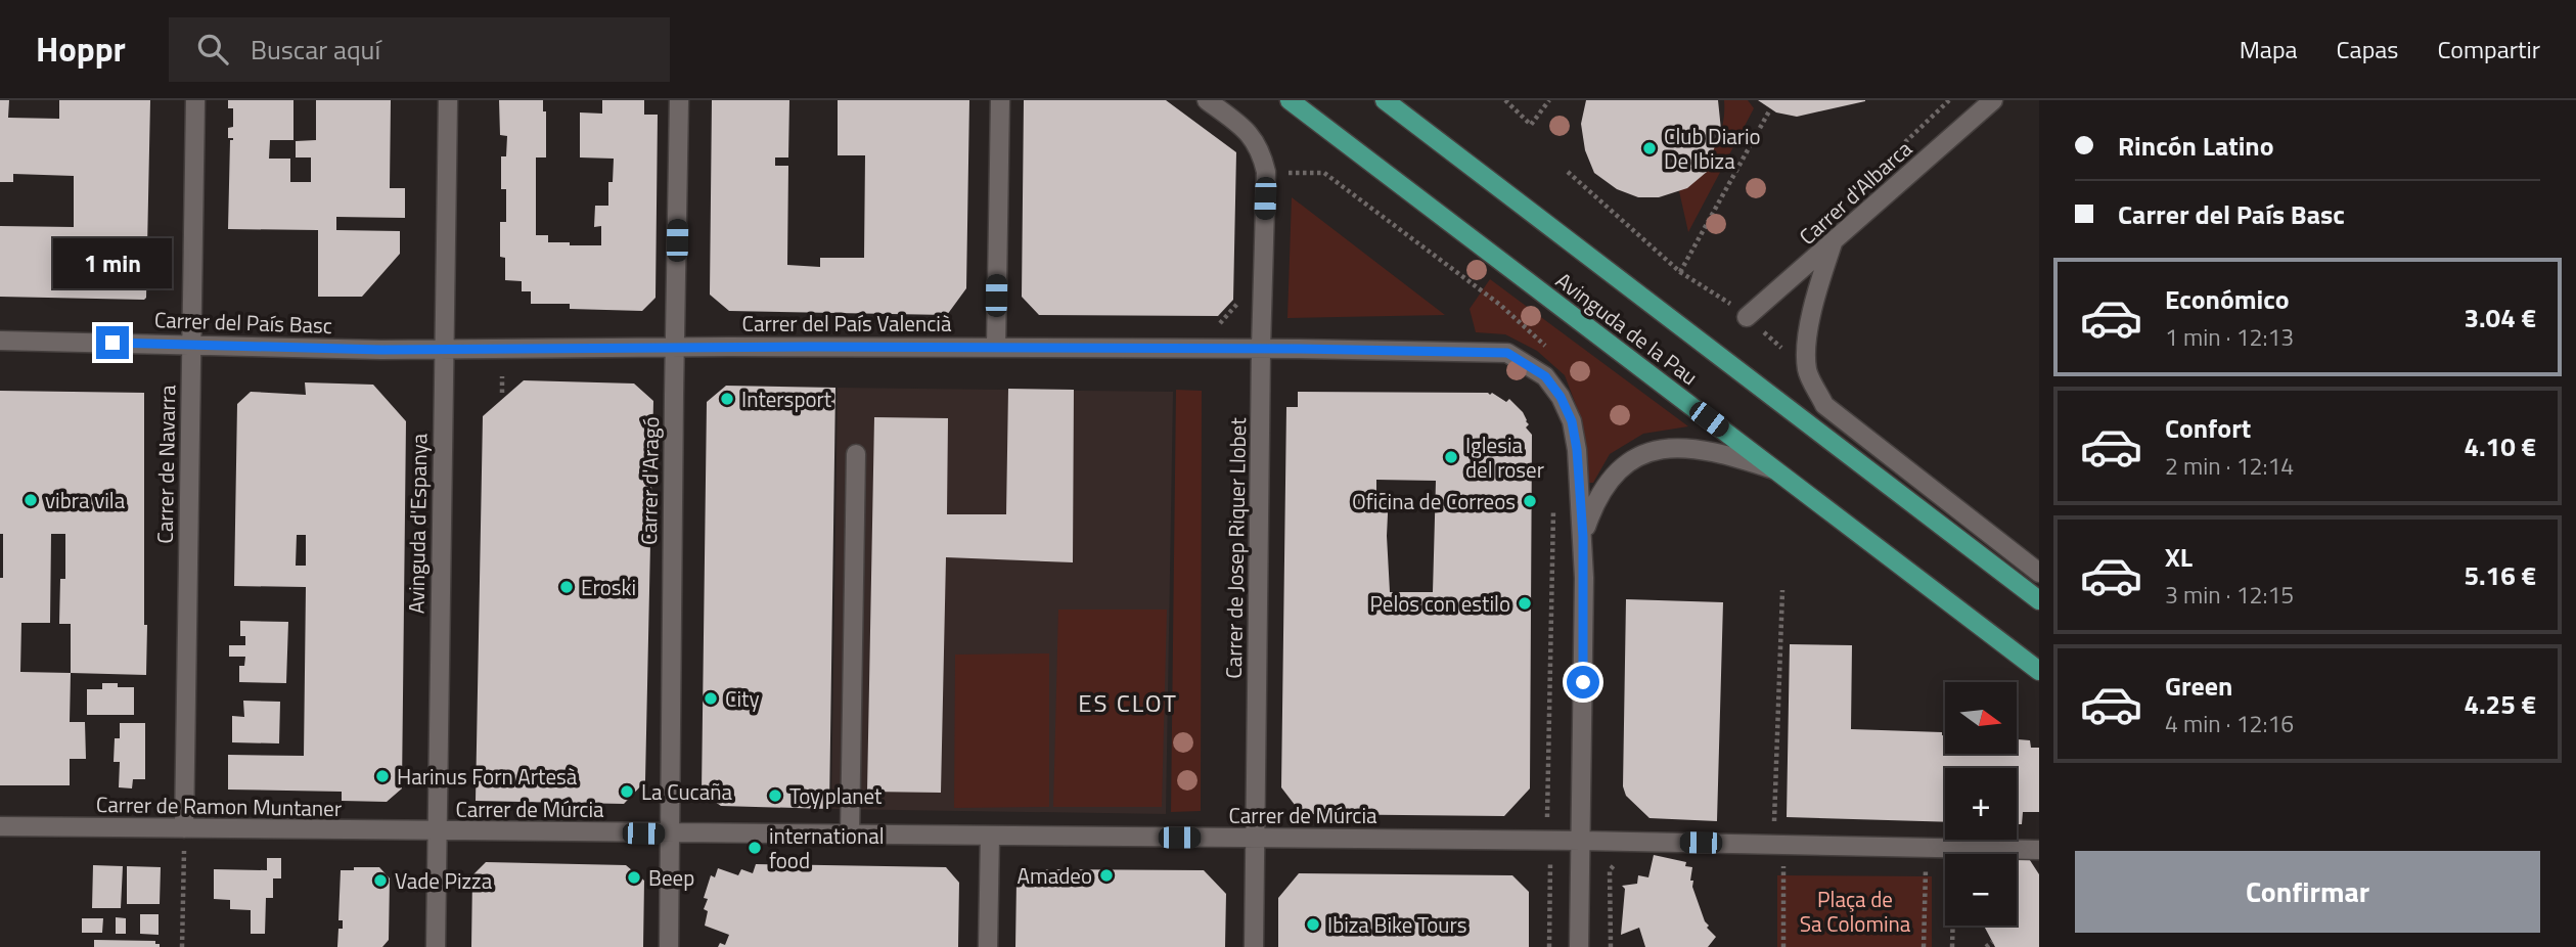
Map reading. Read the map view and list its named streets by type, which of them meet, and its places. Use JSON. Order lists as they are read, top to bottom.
{
  "streets": {
    "main road": ["Avinguda de la Pau"],
    "street": [
      "Carrer d'Albarca",
      "Carrer del País Basc",
      "Carrer del País Valencià",
      "Carrer de Navarra",
      "Carrer d'Aragó",
      "Avinguda d'Espanya",
      "Carrer de Josep Riquer Llobet",
      "Carrer de Ramon Muntaner",
      "Carrer de Múrcia"
    ]
  },
  "crossings": [
    ["Carrer del País Basc", "Carrer del País Valencià"],
    ["Carrer del País Basc", "Carrer de Navarra"],
    ["Carrer del País Basc", "Avinguda d'Espanya"],
    ["Carrer del País Valencià", "Carrer d'Aragó"],
    ["Carrer del País Valencià", "Avinguda d'Espanya"],
    ["Carrer del País Valencià", "Carrer de Josep Riquer Llobet"],
    ["Carrer de Navarra", "Carrer de Ramon Muntaner"],
    ["Carrer d'Aragó", "Carrer de Múrcia"],
    ["Avinguda d'Espanya", "Carrer de Ramon Muntaner"],
    ["Avinguda d'Espanya", "Carrer de Múrcia"],
    ["Carrer de Josep Riquer Llobet", "Carrer de Múrcia"],
    ["Carrer de Ramon Muntaner", "Carrer de Múrcia"]
  ],
  "districts": ["ES CLOT"],
  "parks": ["Plaça de Sa Colomina"],
  "places": [
    "Club Diario De Ibiza",
    "Intersport",
    "Iglesia del roser",
    "vibra vila",
    "Oficina de Correos",
    "Eroski",
    "Pelos con estilo",
    "City",
    "Harinus Forn Artesà",
    "La Cucaña",
    "Toy planet",
    "international food",
    "Amadeo",
    "Beep",
    "Vade Pizza",
    "Ibiza Bike Tours"
  ],
  "north": "right",
  "page": {
    "header": "Hoppr",
    "search": "Buscar aquí",
    "nav": ["Mapa", "Capas", "Compartir"],
    "banner": ["Rincón Latino", "Carrer del País Basc"],
    "bubble": "1 min",
    "list": [
      {
        "name": "Económico",
        "note": "1 min · 12:13",
        "value": "3.04 €"
      },
      {
        "name": "Confort",
        "note": "2 min · 12:14",
        "value": "4.10 €"
      },
      {
        "name": "XL",
        "note": "3 min · 12:15",
        "value": "5.16 €"
      },
      {
        "name": "Green",
        "note": "4 min · 12:16",
        "value": "4.25 €"
      }
    ],
    "map_buttons": ["+", "−"],
    "buttons": "Confirmar"
  }
}
